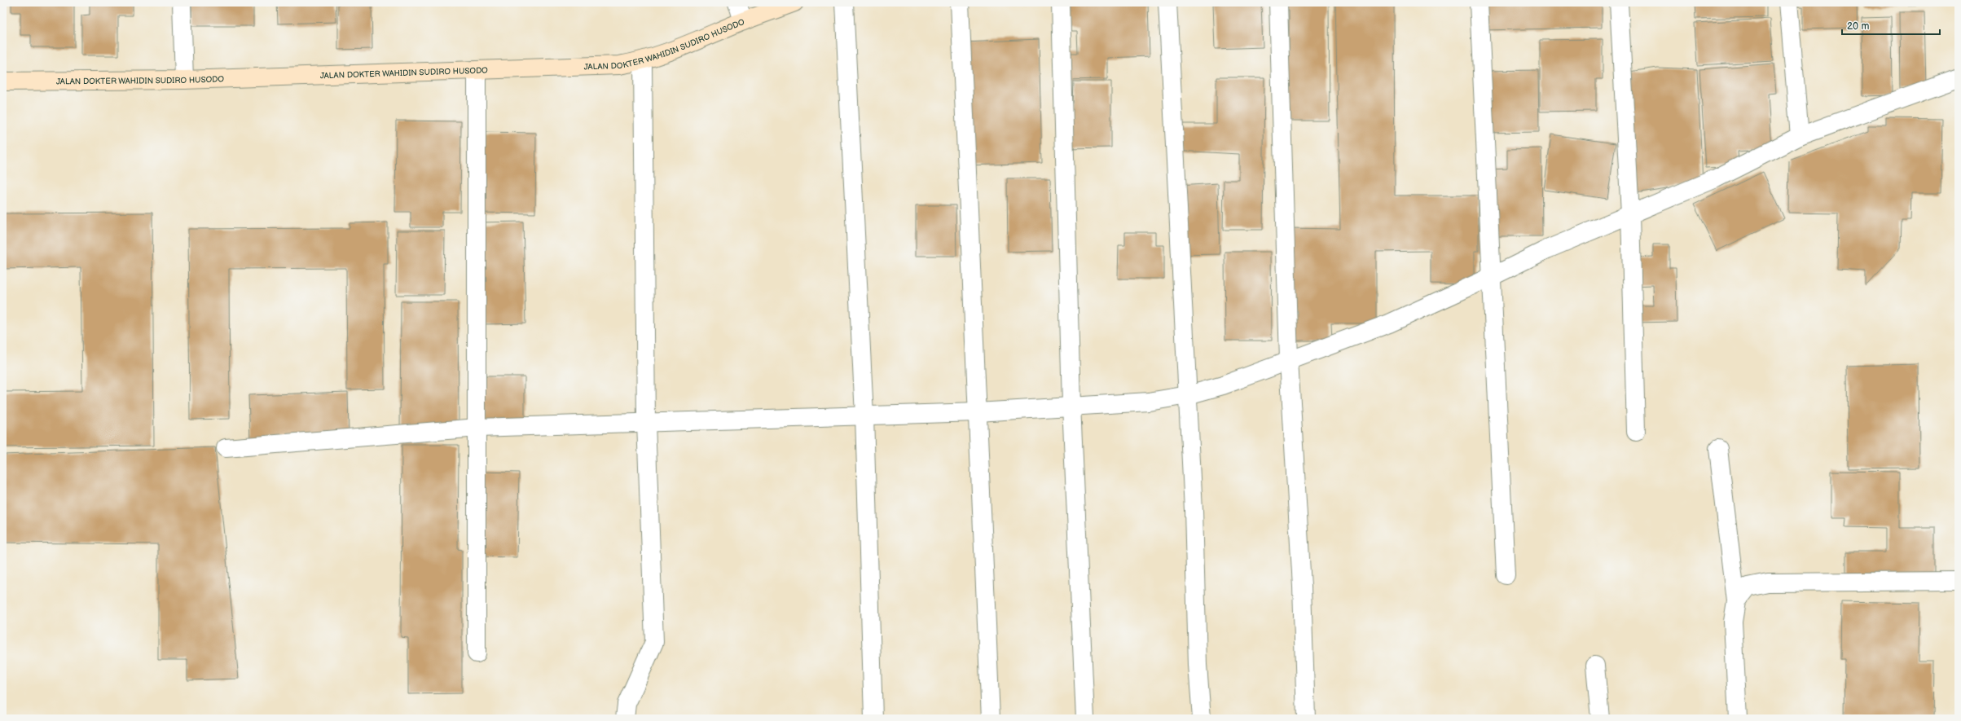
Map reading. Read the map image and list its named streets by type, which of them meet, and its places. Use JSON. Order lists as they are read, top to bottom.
{
  "streets": {
    "main road": ["JALAN DOKTER WAHIDIN SUDIRO HUSODO"]
  },
  "scale_bar": "20 m"
}
